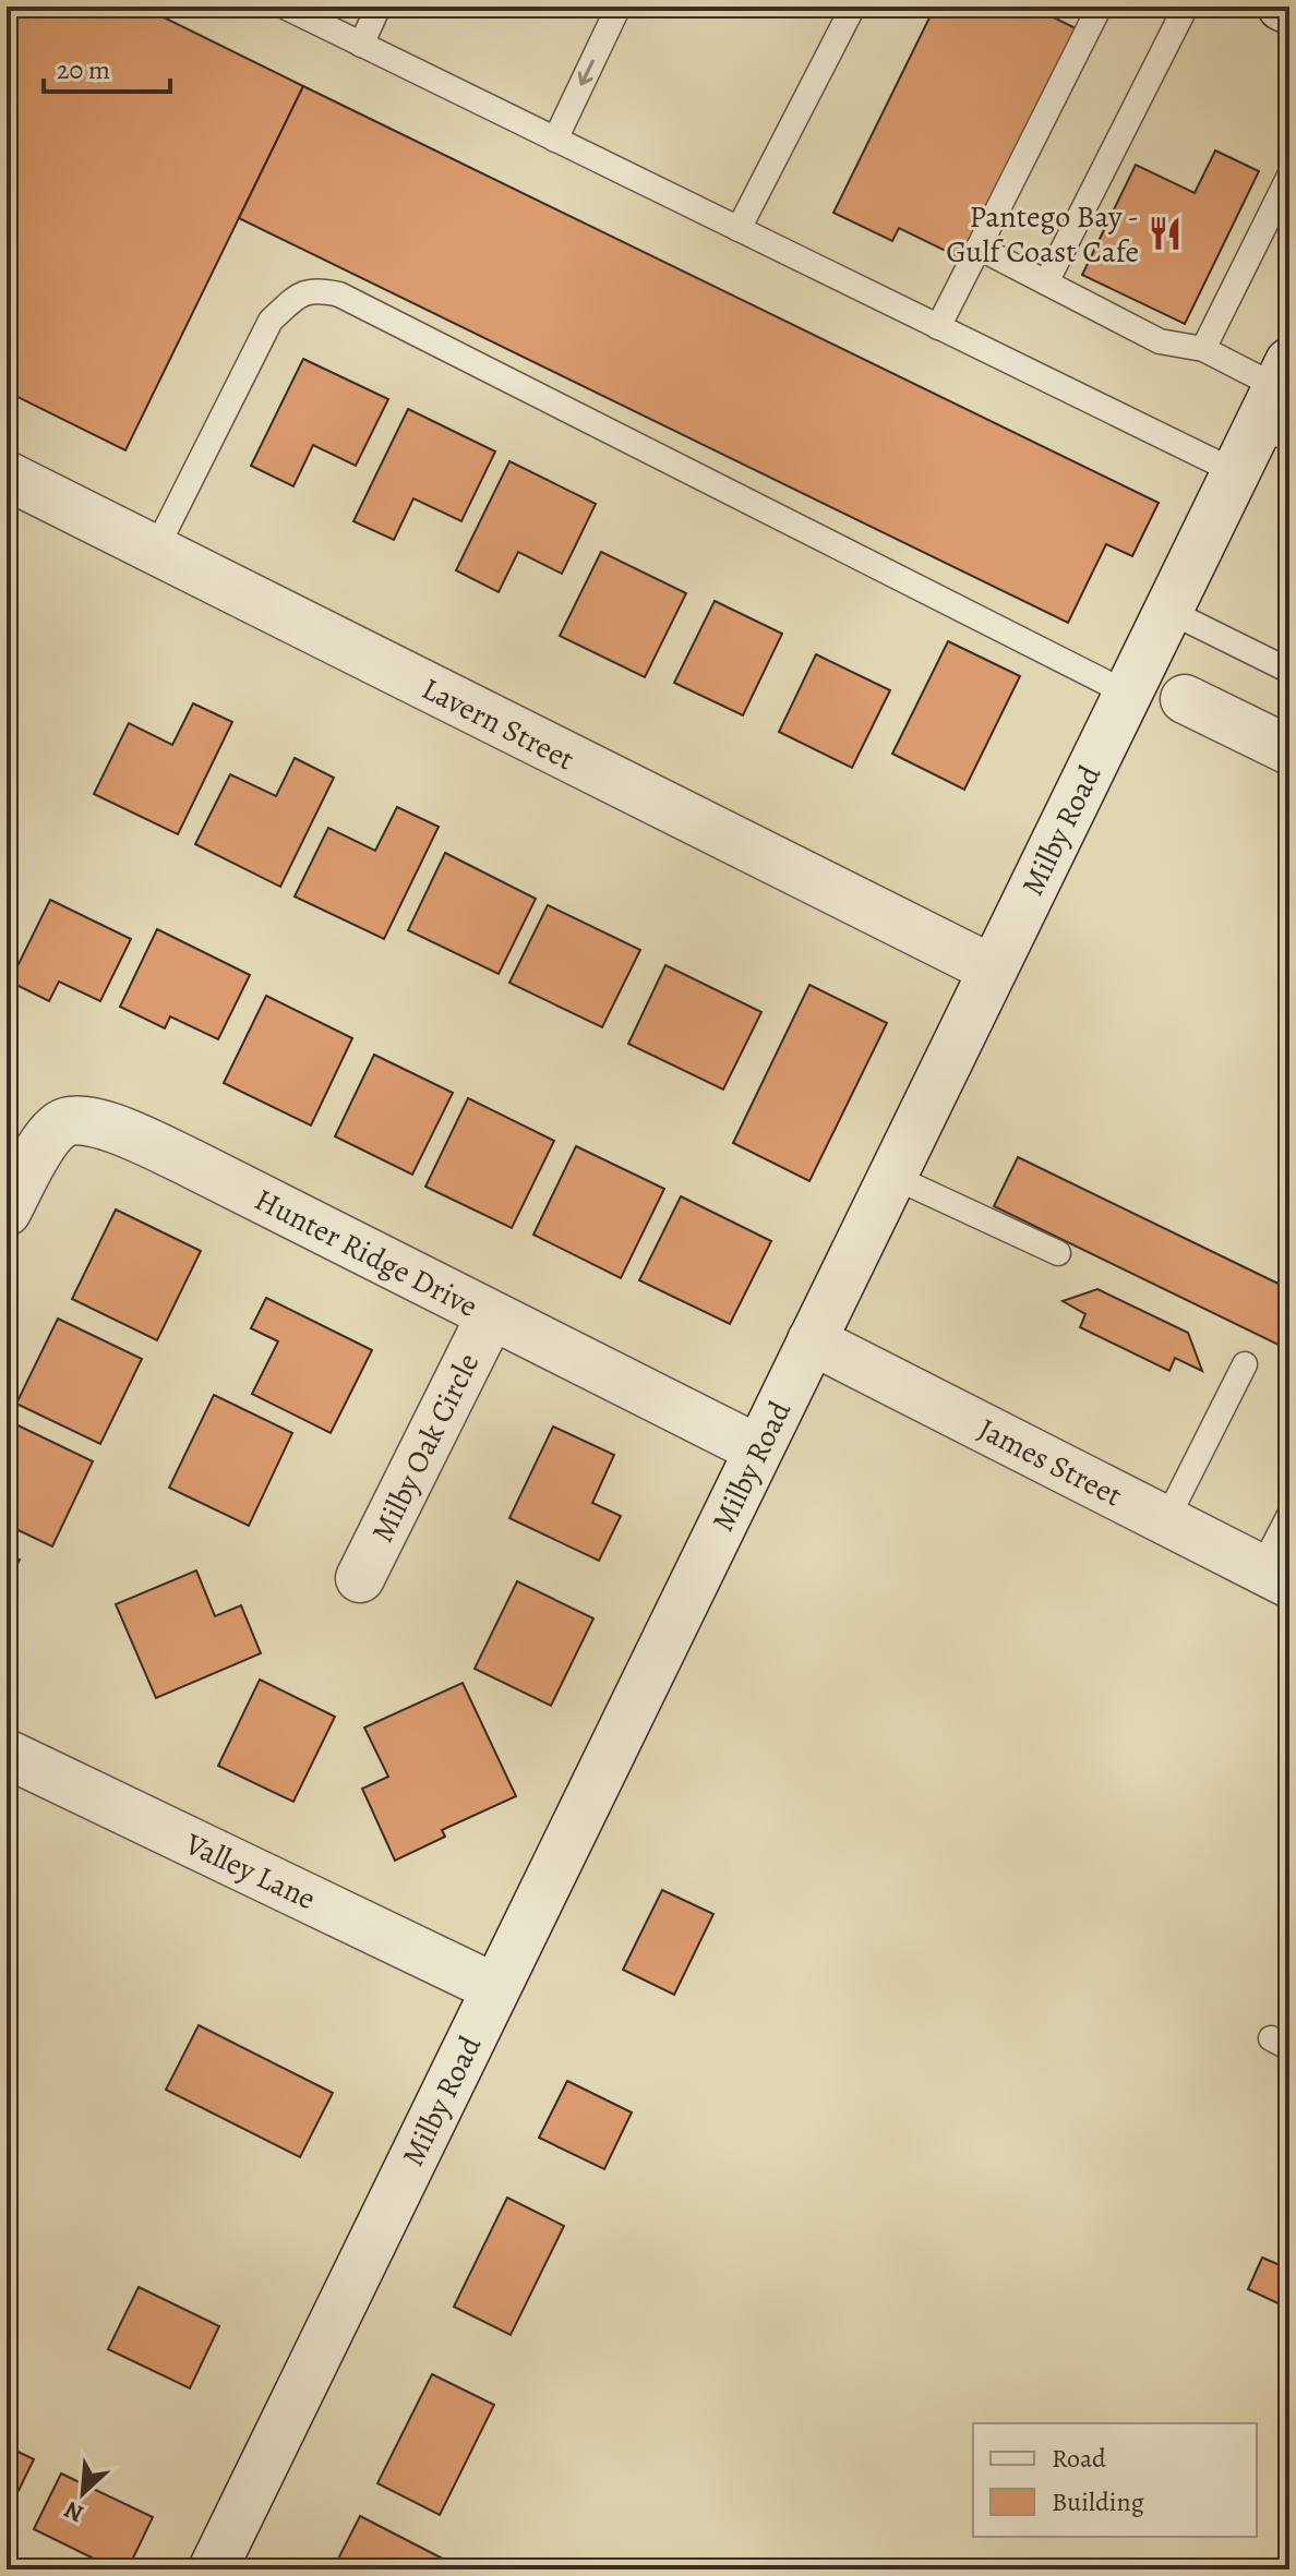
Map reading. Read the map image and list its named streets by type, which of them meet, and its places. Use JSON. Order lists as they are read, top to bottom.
{
  "streets": {
    "street": [
      "Lavern Street",
      "Milby Road",
      "Hunter Ridge Drive",
      "Milby Oak Circle",
      "James Street",
      "Valley Lane"
    ]
  },
  "crossings": [
    ["Lavern Street", "Milby Road"],
    ["Milby Road", "Hunter Ridge Drive"],
    ["Milby Road", "James Street"],
    ["Milby Road", "Valley Lane"],
    ["Hunter Ridge Drive", "Milby Oak Circle"]
  ],
  "places": {
    "restaurant": ["Pantego Bay - Gulf Coast Cafe"]
  },
  "legend": ["Road", "Building"],
  "scale_bar": "20 m",
  "north": "bottom left"
}
